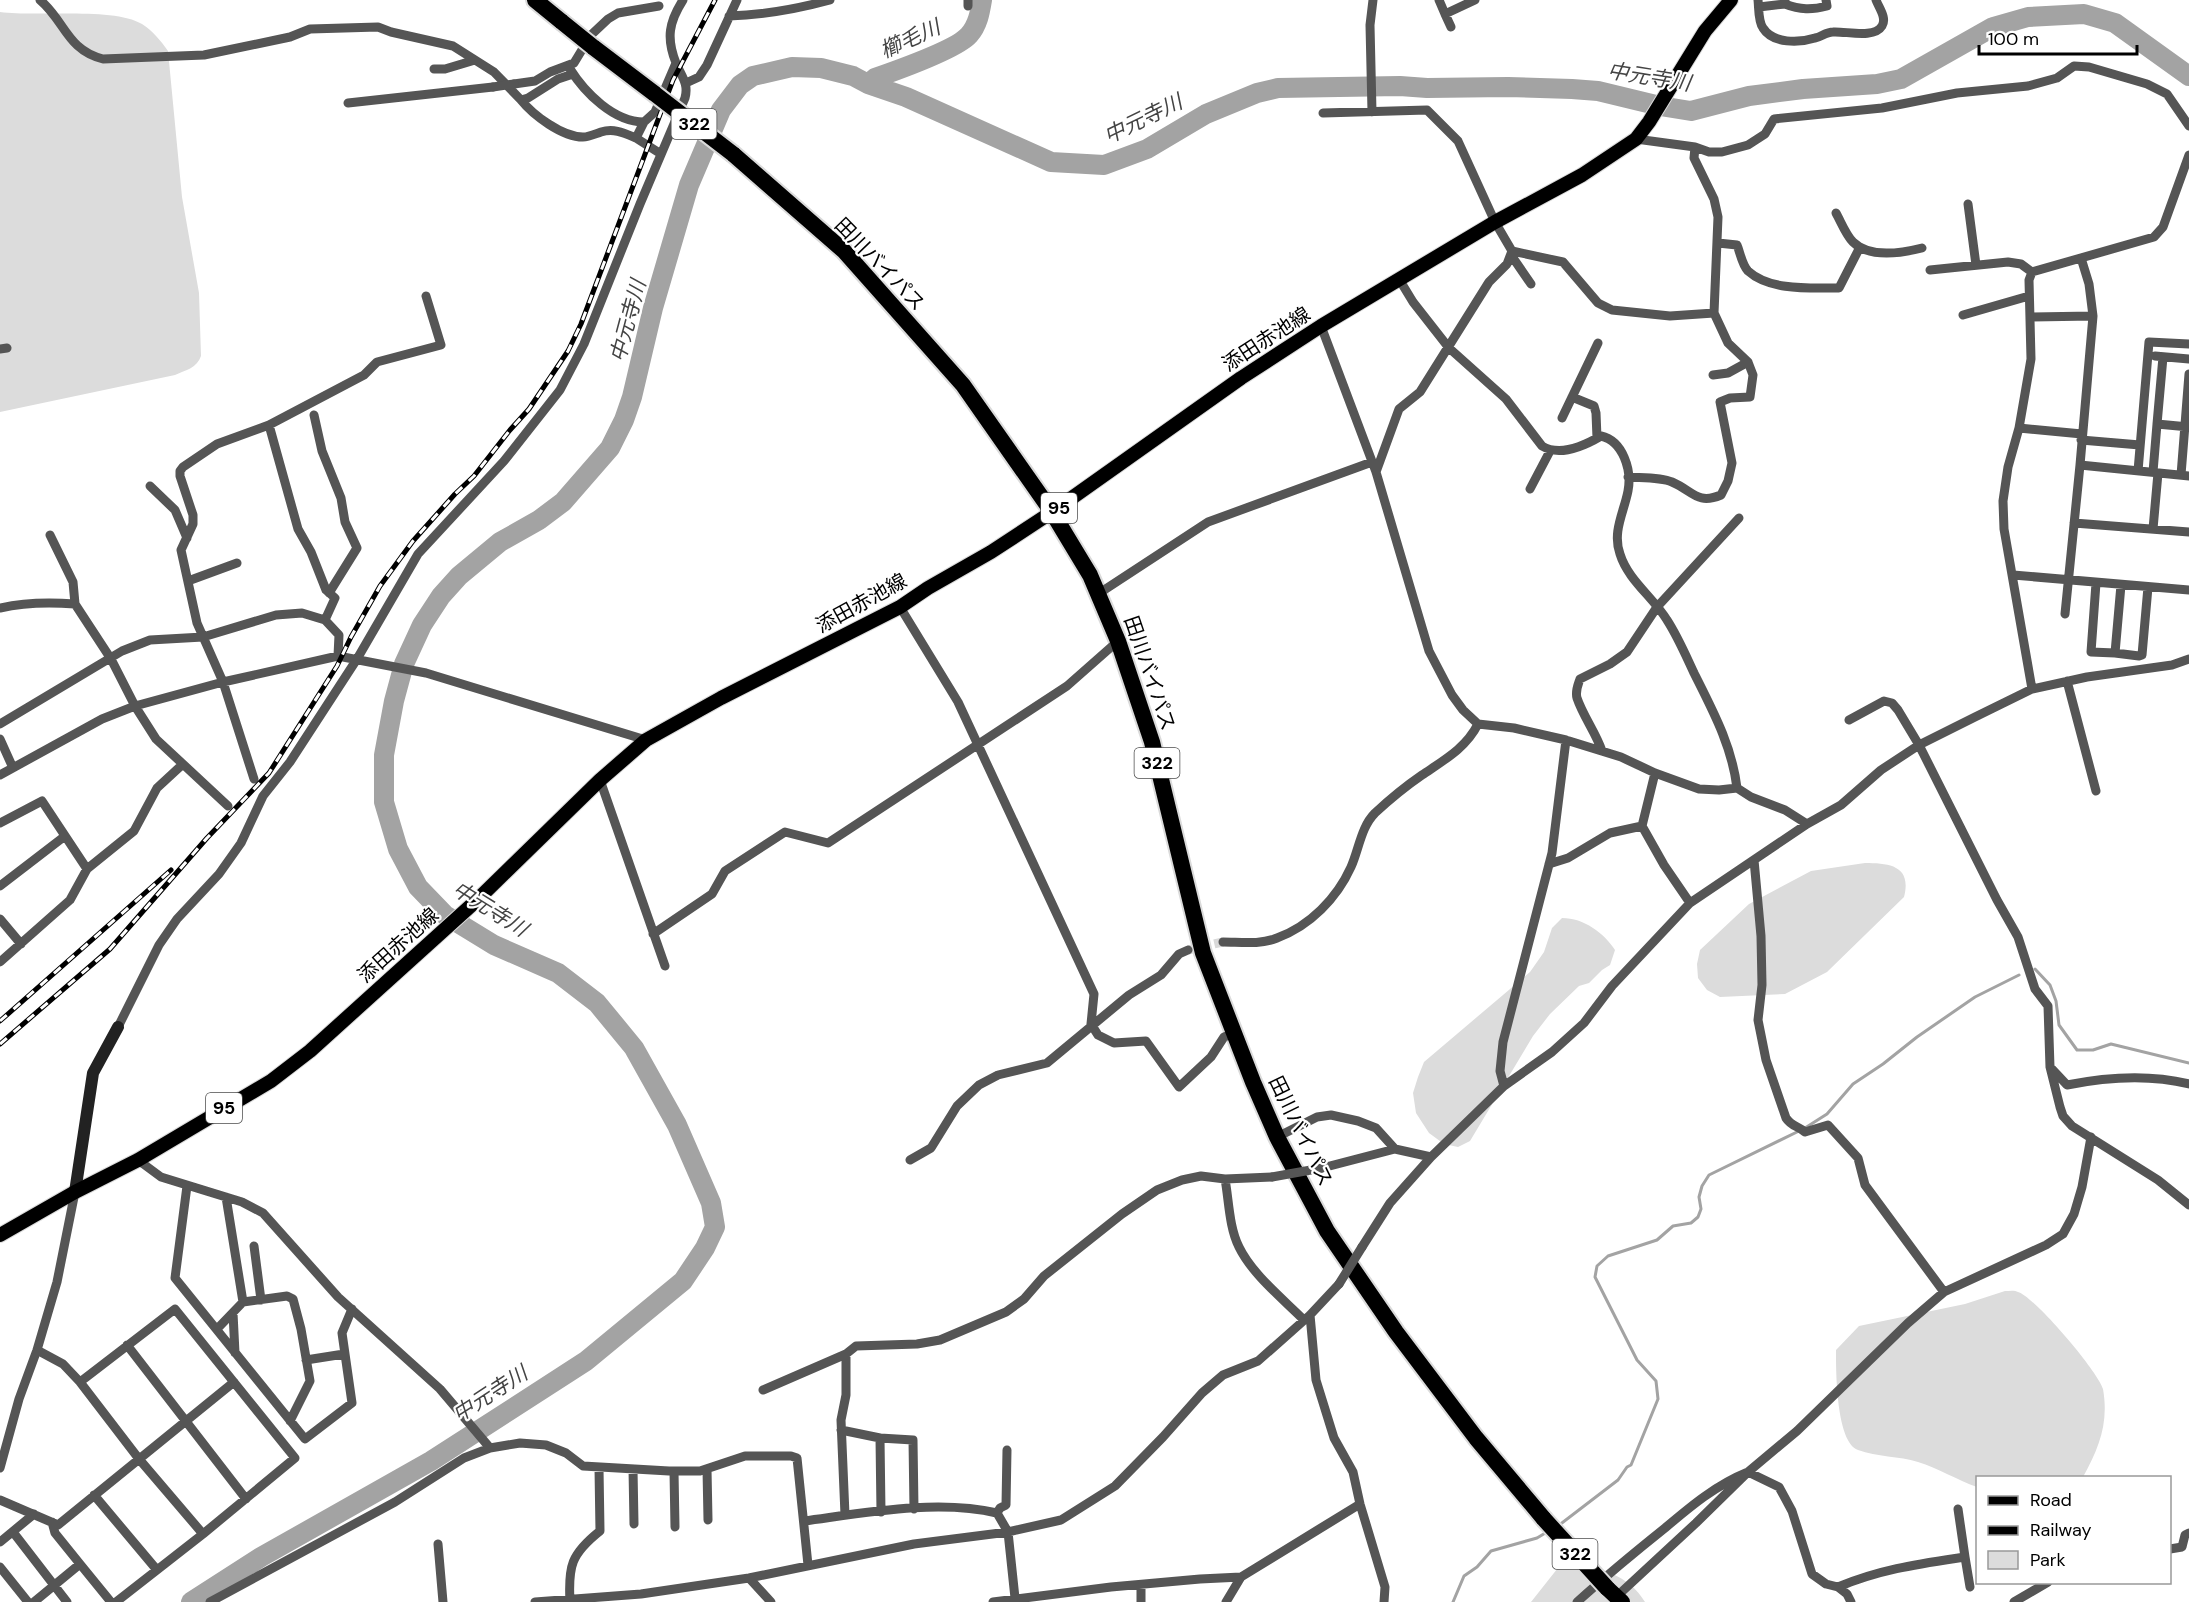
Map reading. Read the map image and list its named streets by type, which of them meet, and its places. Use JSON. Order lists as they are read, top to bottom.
{
  "streets": {
    "highway": ["322", "田川バイパス"],
    "main road": ["添田赤池線", "95"]
  },
  "crossings": [
    ["田川バイパス", "添田赤池線"]
  ],
  "water": ["櫛毛川", "中元寺川"],
  "legend": ["Road", "Railway", "Park"],
  "scale_bar": "100 m"
}
